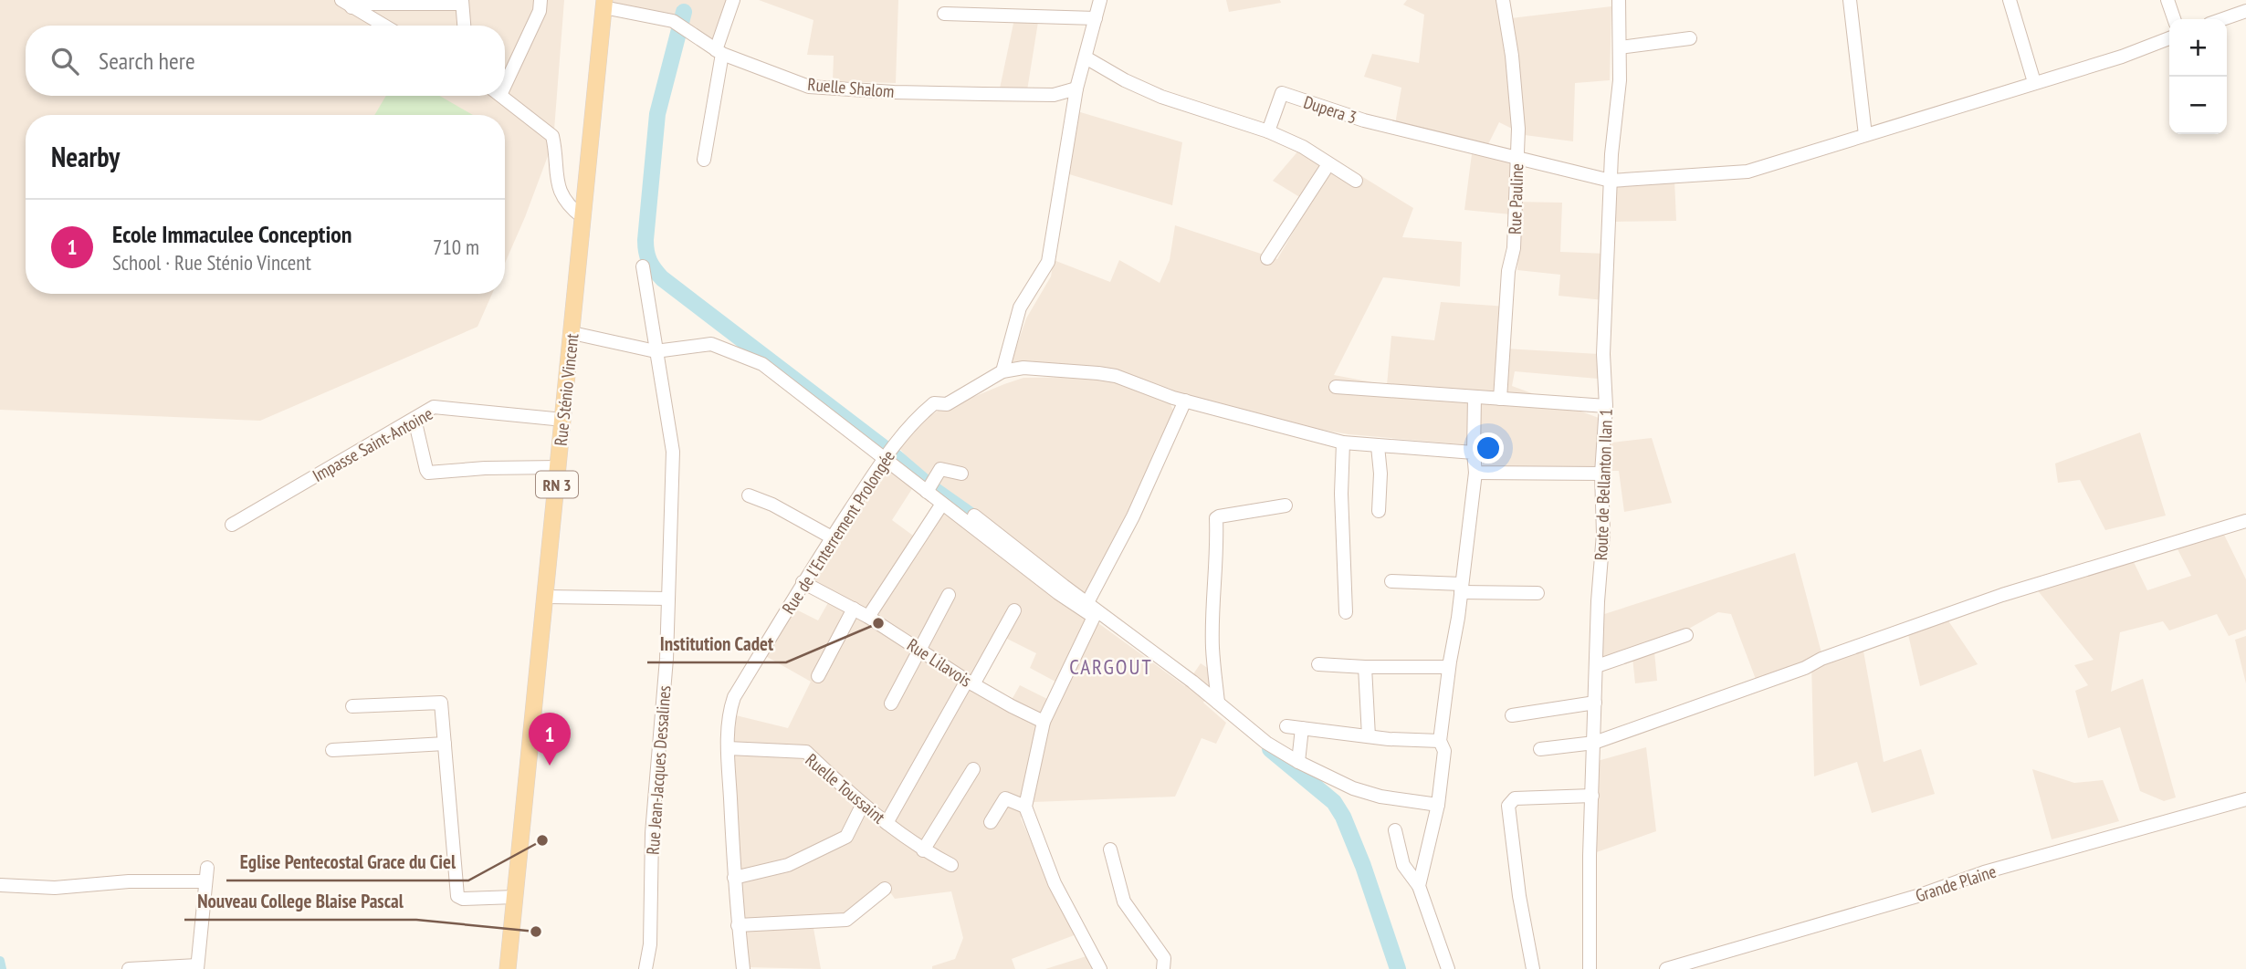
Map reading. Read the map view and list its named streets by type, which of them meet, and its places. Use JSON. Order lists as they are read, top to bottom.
{
  "streets": {
    "main road": ["Rue Sténio Vincent", "RN 3"],
    "street": [
      "Ruelle Shalom",
      "Dupera 3",
      "Rue Pauline",
      "Impasse Saint-Antoine",
      "Route de Bellanton Ilan 1",
      "Rue de l'Enterrement Prolongée",
      "Rue Lilavois",
      "Rue Jean-Jacques Dessalines",
      "Ruelle Toussaint",
      "Grande Plaine"
    ]
  },
  "crossings": [
    ["Ruelle Shalom", "Rue Sténio Vincent"],
    ["Dupera 3", "Rue Pauline"],
    ["Dupera 3", "Route de Bellanton Ilan 1"],
    ["Rue Sténio Vincent", "Impasse Saint-Antoine"],
    ["Rue de l'Enterrement Prolongée", "Rue Lilavois"],
    ["Rue de l'Enterrement Prolongée", "Ruelle Toussaint"]
  ],
  "districts": ["CARGOUT"],
  "places": ["Institution Cadet", "Eglise Pentecostal Grace du Ciel", "Nouveau College Blaise Pascal"],
  "page": {
    "map_buttons": ["+", "−"],
    "search": "Search here",
    "heading": "Nearby",
    "list": [
      {
        "mark": "1",
        "name": "Ecole Immaculee Conception",
        "note": "School · Rue Sténio Vincent",
        "value": "710 m"
      }
    ],
    "pins": "1"
  }
}
